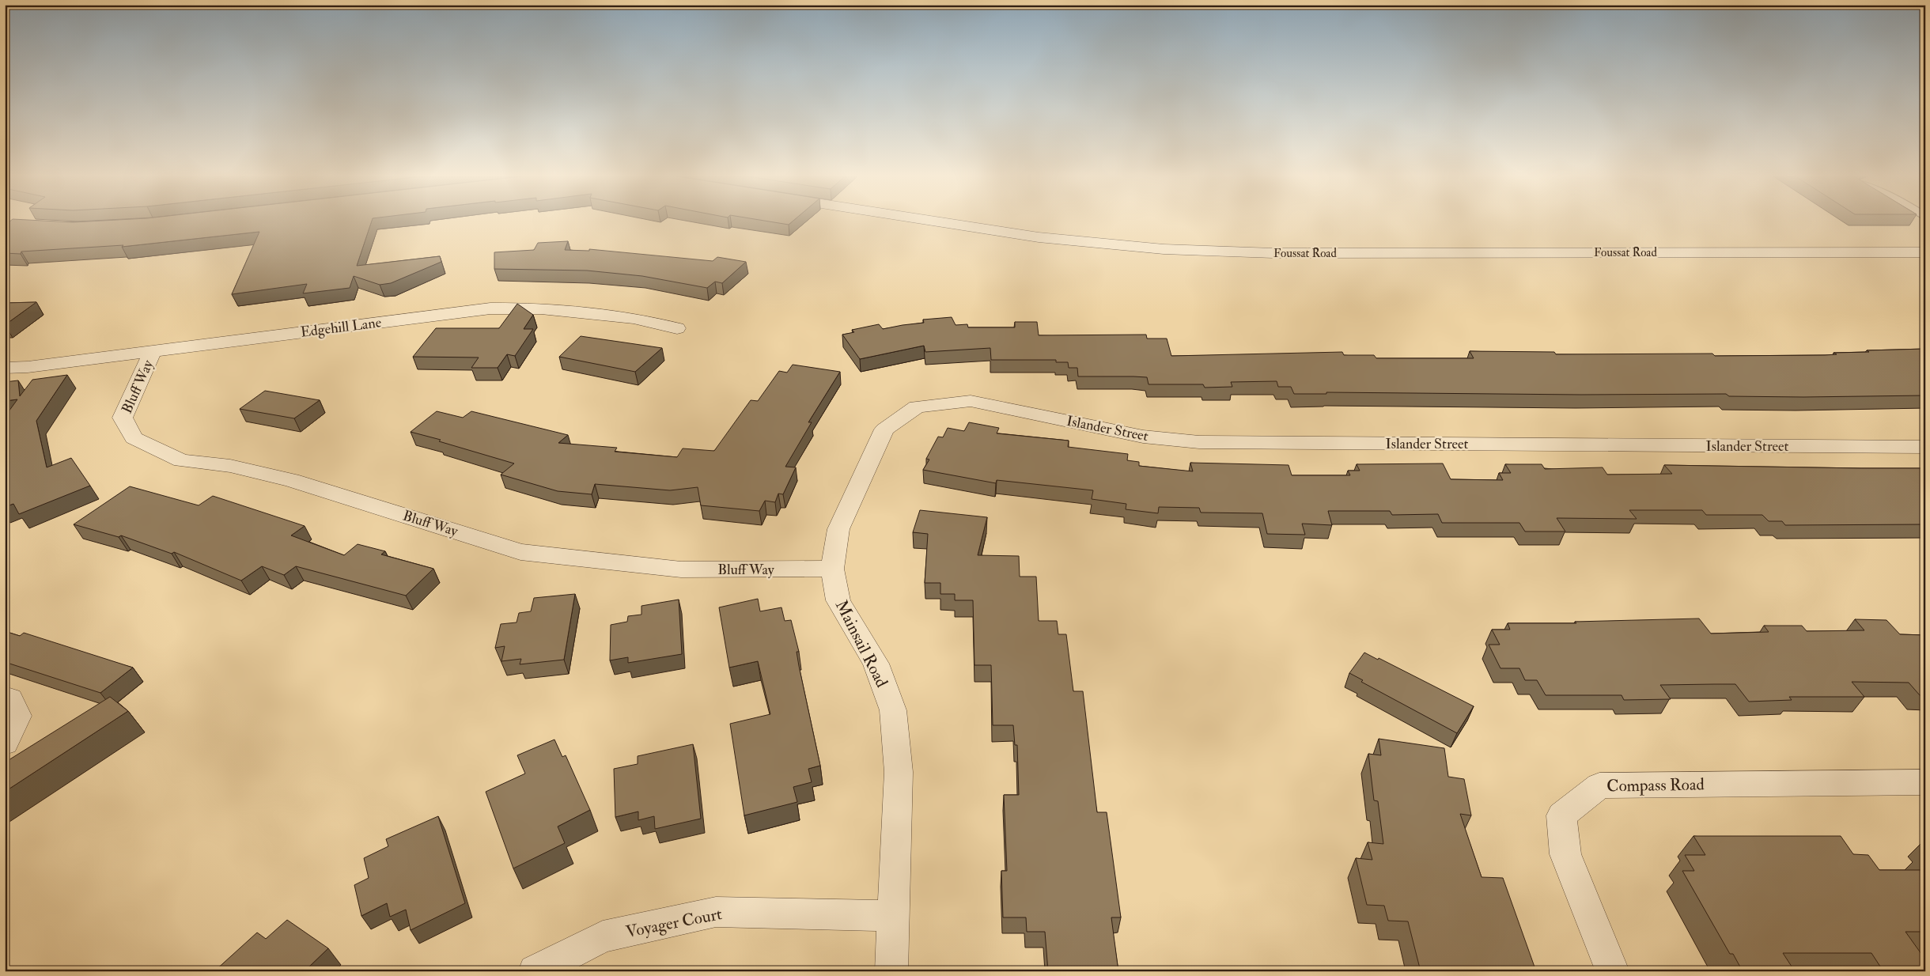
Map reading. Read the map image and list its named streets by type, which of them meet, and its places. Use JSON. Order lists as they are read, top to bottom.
{
  "streets": {
    "street": [
      "Foussat Road",
      "Edgehill Lane",
      "Bluff Way",
      "Islander Street",
      "Mainsail Road",
      "Compass Road",
      "Voyager Court"
    ]
  },
  "crossings": [
    ["Edgehill Lane", "Bluff Way"],
    ["Bluff Way", "Mainsail Road"],
    ["Islander Street", "Mainsail Road"],
    ["Mainsail Road", "Voyager Court"]
  ]
}
